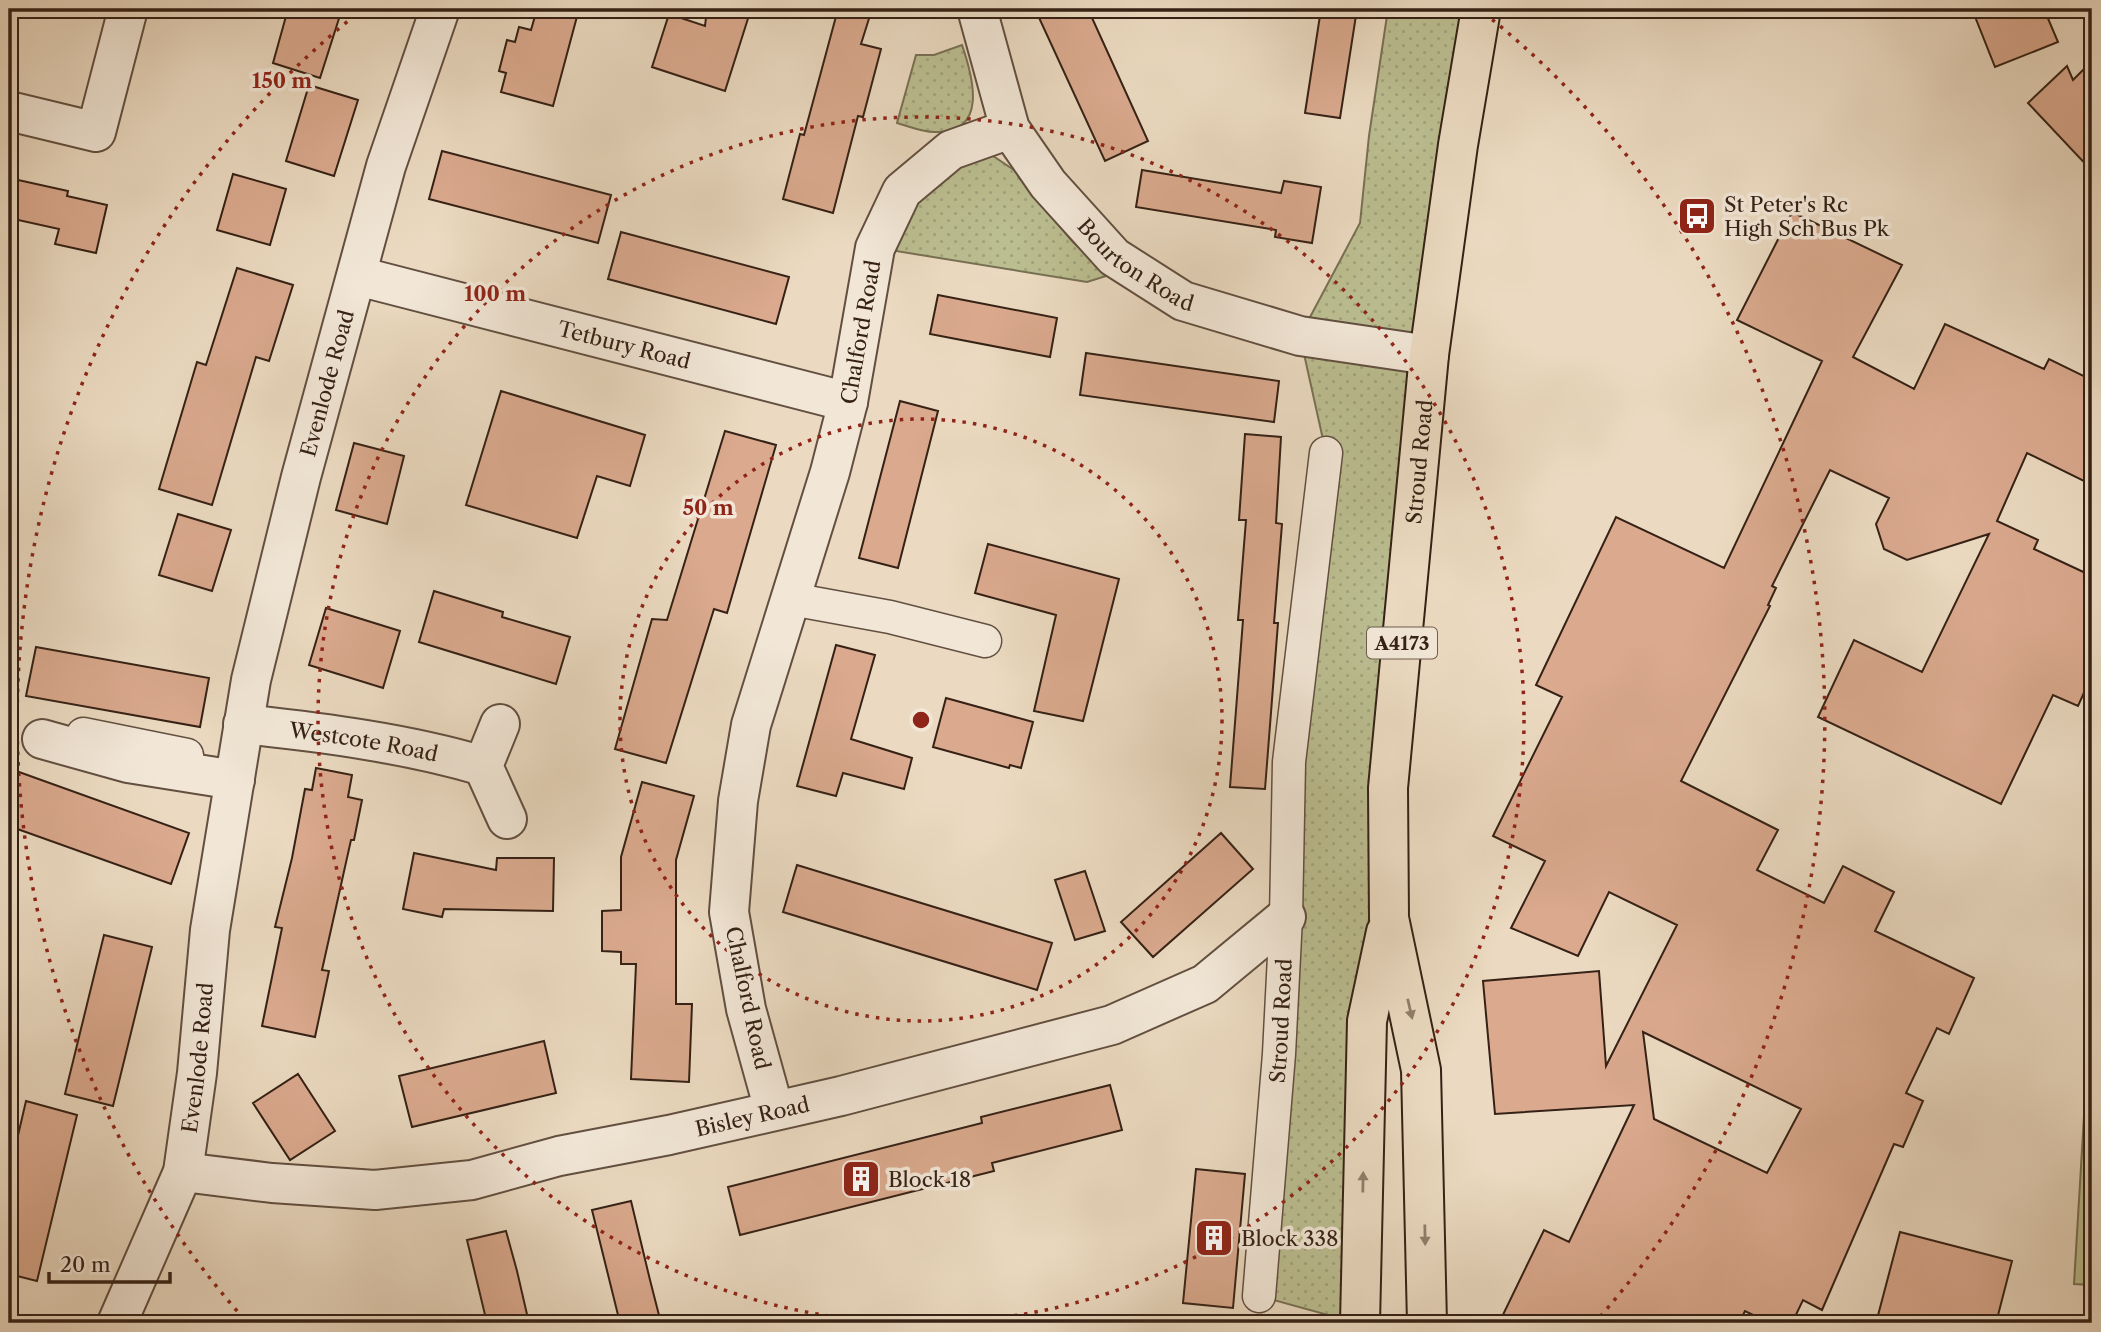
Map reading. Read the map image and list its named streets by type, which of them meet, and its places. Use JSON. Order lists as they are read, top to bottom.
{
  "streets": {
    "main road": ["Stroud Road", "A4173"],
    "street": [
      "Bourton Road",
      "Chalford Road",
      "Tetbury Road",
      "Evenlode Road",
      "Westcote Road",
      "Bisley Road"
    ]
  },
  "crossings": [
    ["Bourton Road", "Chalford Road"],
    ["Bourton Road", "Stroud Road"],
    ["Chalford Road", "Tetbury Road"],
    ["Chalford Road", "Bisley Road"],
    ["Tetbury Road", "Evenlode Road"],
    ["Evenlode Road", "Westcote Road"],
    ["Evenlode Road", "Bisley Road"],
    ["Stroud Road", "Bisley Road"]
  ],
  "places": {
    "bus stop": ["St Peter's Rc High Sch Bus Pk"],
    "building": ["Block 18", "Block 338"]
  },
  "scale_bar": "20 m",
  "rings": ["150 m", "100 m", "50 m"]
}
